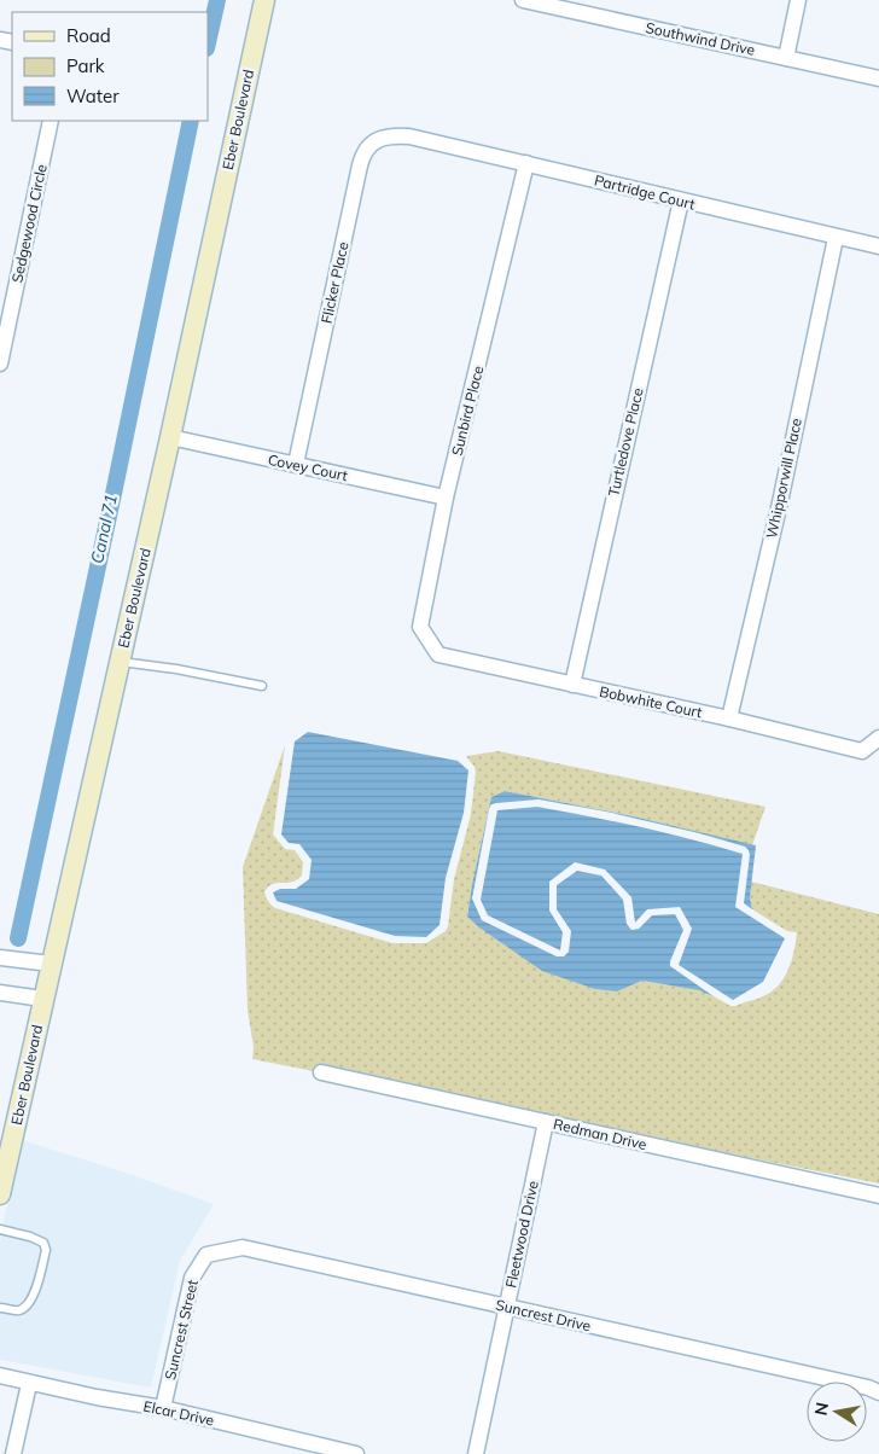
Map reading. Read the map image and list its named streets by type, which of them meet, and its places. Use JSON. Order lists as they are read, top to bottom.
{
  "streets": {
    "street": [
      "Southwind Drive",
      "Eber Boulevard",
      "Partridge Court",
      "Sedgewood Circle",
      "Flicker Place",
      "Sunbird Place",
      "Turtledove Place",
      "Covey Court",
      "Whipporwill Place",
      "Bobwhite Court",
      "Redman Drive",
      "Fleetwood Drive",
      "Suncrest Drive",
      "Suncrest Street",
      "Elcar Drive"
    ]
  },
  "crossings": [
    ["Eber Boulevard", "Covey Court"],
    ["Partridge Court", "Flicker Place"],
    ["Partridge Court", "Sunbird Place"],
    ["Partridge Court", "Turtledove Place"],
    ["Partridge Court", "Whipporwill Place"],
    ["Flicker Place", "Covey Court"],
    ["Sunbird Place", "Covey Court"],
    ["Sunbird Place", "Bobwhite Court"],
    ["Turtledove Place", "Bobwhite Court"],
    ["Whipporwill Place", "Bobwhite Court"],
    ["Redman Drive", "Fleetwood Drive"],
    ["Fleetwood Drive", "Suncrest Drive"],
    ["Suncrest Drive", "Suncrest Street"],
    ["Suncrest Street", "Elcar Drive"]
  ],
  "water": ["Canal 71"],
  "legend": ["Road", "Park", "Water"],
  "north": "left"
}
